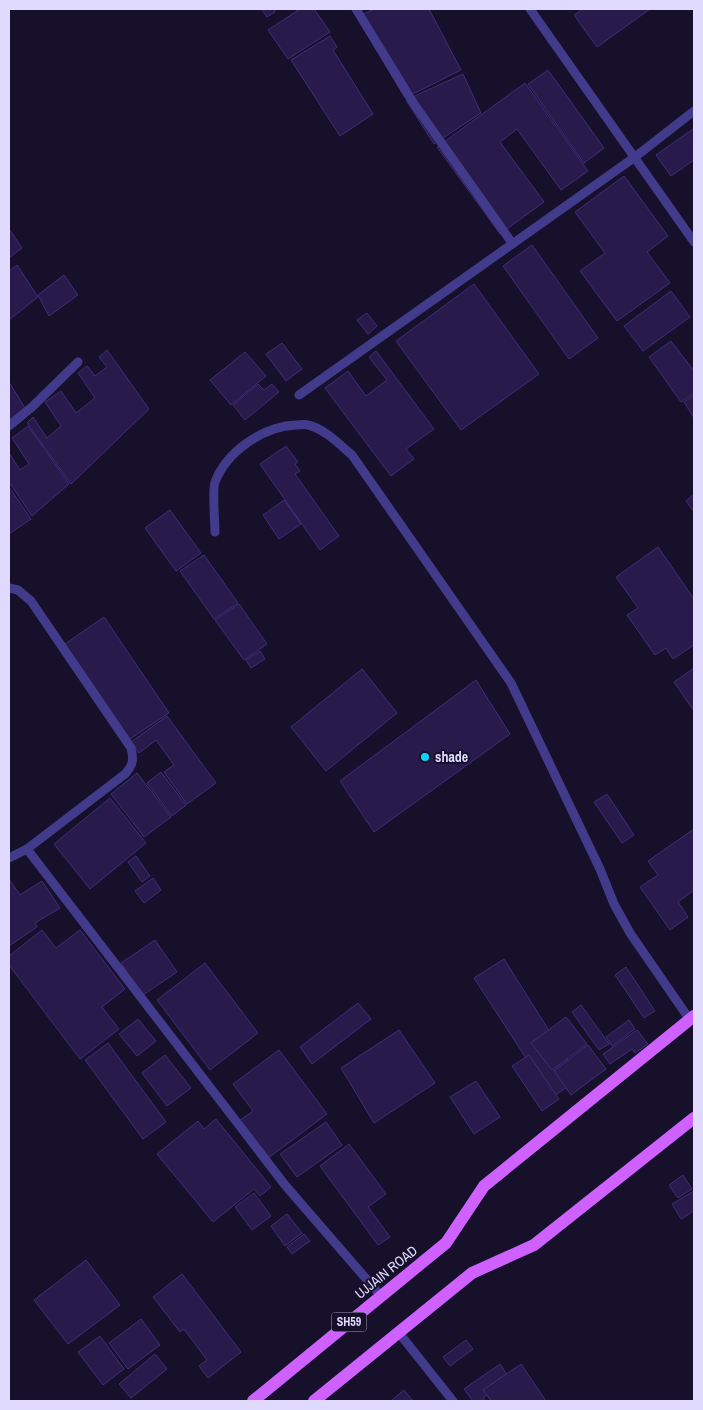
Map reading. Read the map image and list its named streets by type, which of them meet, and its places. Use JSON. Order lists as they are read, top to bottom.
{
  "streets": {
    "main road": ["UJJAIN ROAD", "SH59"]
  },
  "places": ["shade"]
}
